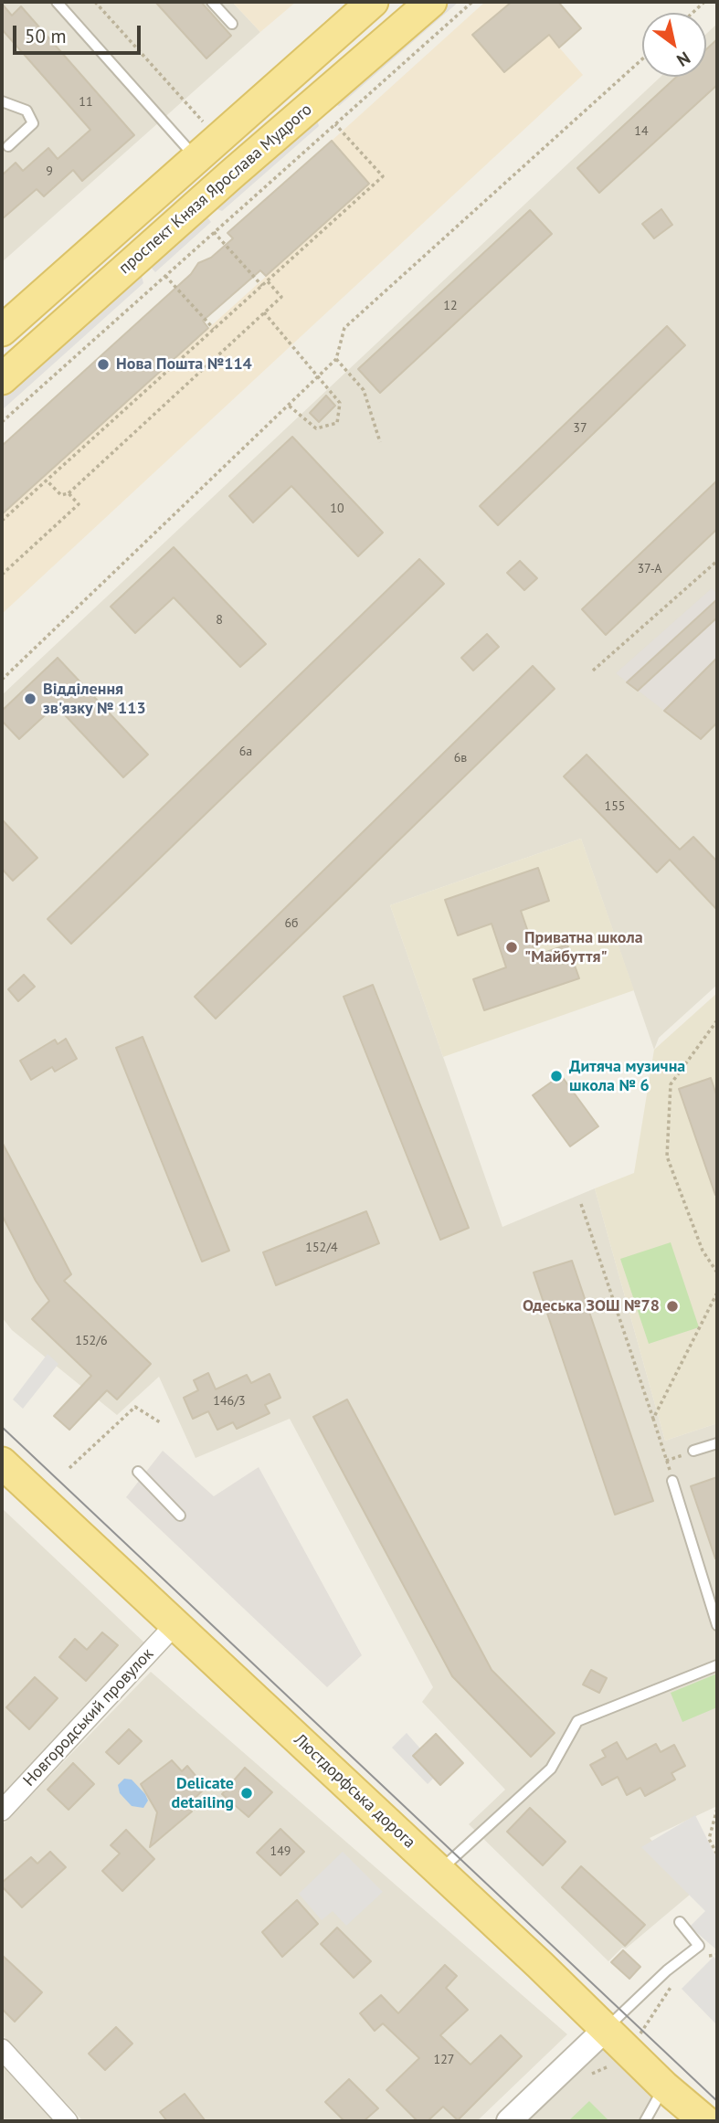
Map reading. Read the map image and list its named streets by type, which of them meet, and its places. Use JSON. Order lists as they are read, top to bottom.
{
  "streets": {
    "main road": ["проспект Князя Ярослава Мудрого", "Люстдорфська дорога"],
    "street": ["Новгородський провулок"]
  },
  "crossings": [
    ["Новгородський провулок", "Люстдорфська дорога"]
  ],
  "places": [
    "Нова Пошта №114",
    "Відділення зв'язку № 113",
    "Приватна школа \"Майбуття\"",
    "Дитяча музична школа № 6",
    "Одеська ЗОШ №78",
    "Delicate detailing"
  ],
  "house_numbers": [
    "11",
    "14",
    "9",
    "12",
    "37",
    "10",
    "37-А",
    "8",
    "6а",
    "6в",
    "155",
    "6б",
    "152/4",
    "152/6",
    "146/3",
    "149",
    "127"
  ],
  "scale_bar": "50 m",
  "north": "bottom right"
}
